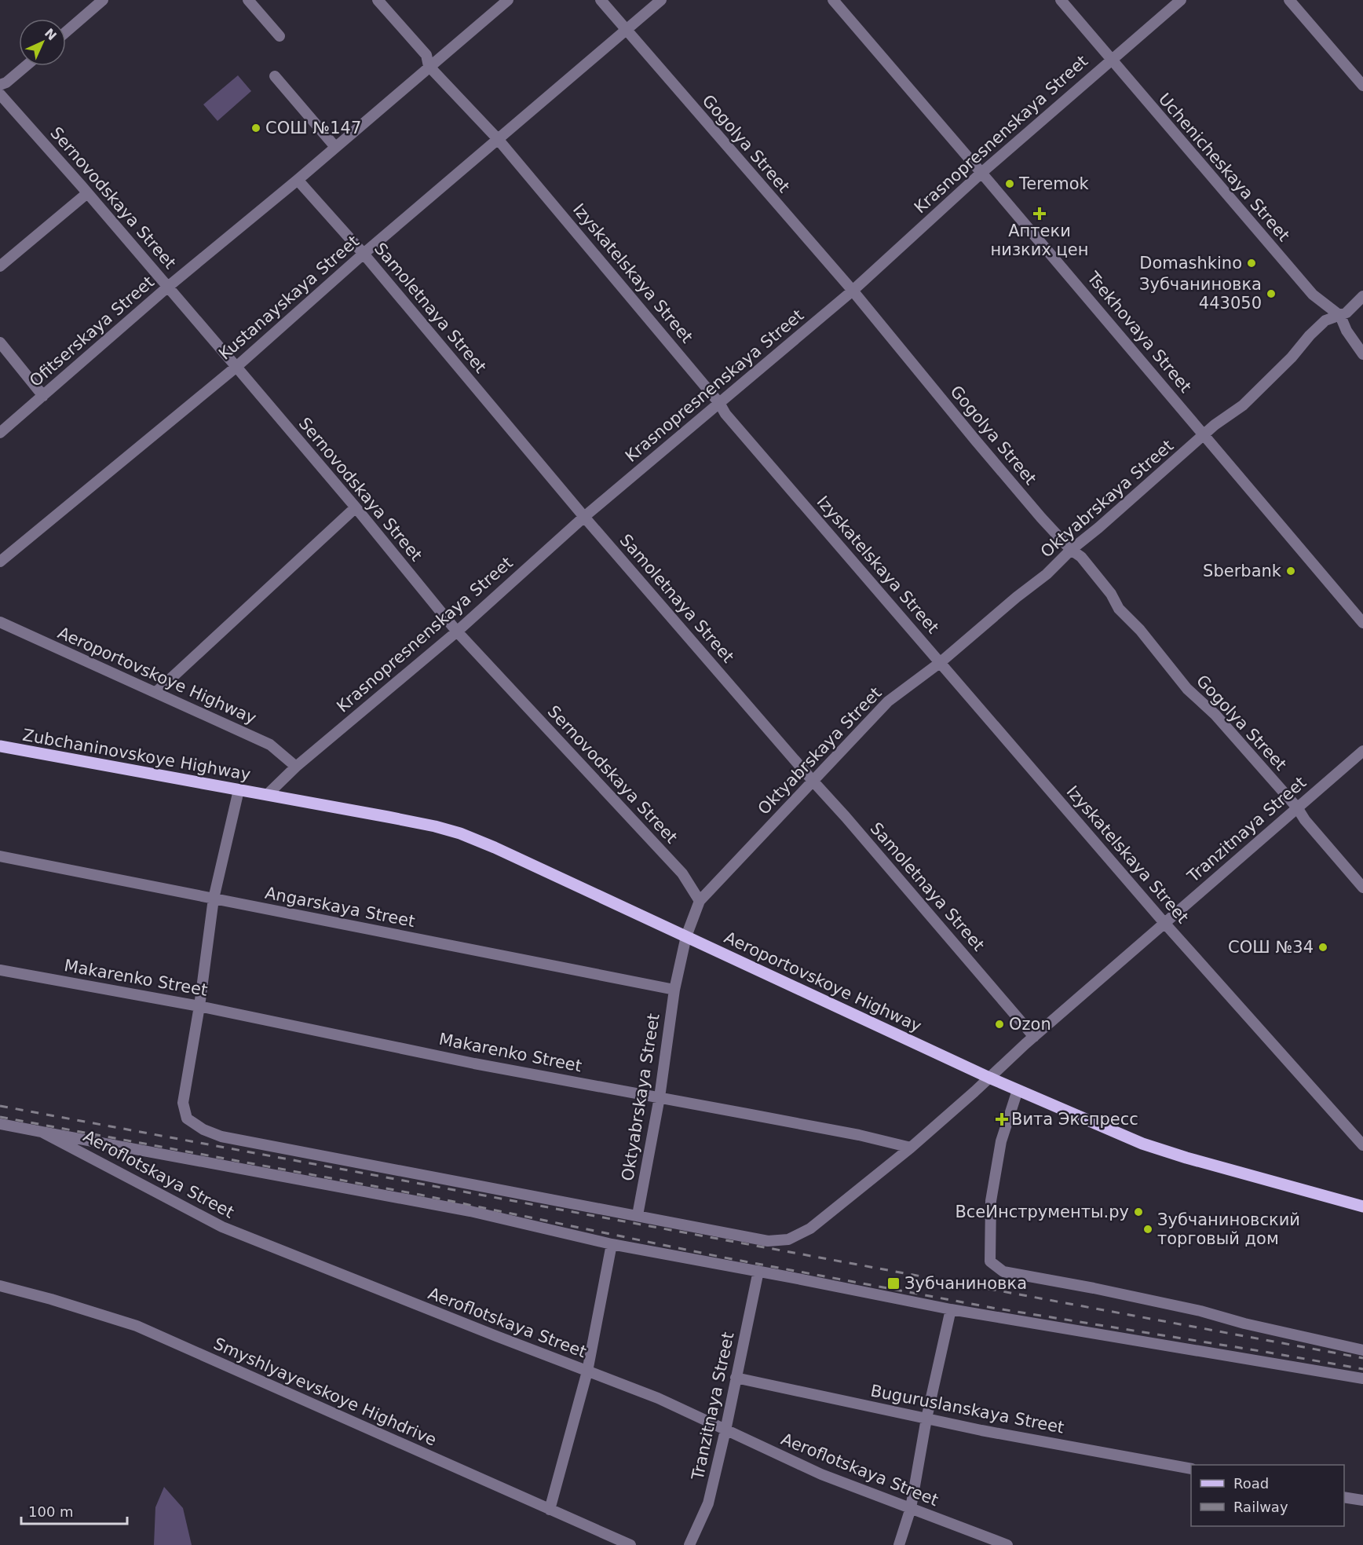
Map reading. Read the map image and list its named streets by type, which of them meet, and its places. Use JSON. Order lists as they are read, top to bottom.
{
  "streets": {
    "main road": ["Aeroportovskoye Highway", "Zubchaninovskoye Highway"],
    "street": [
      "Krasnopresnenskaya Street",
      "Gogolya Street",
      "Uchenicheskaya Street",
      "Sernovodskaya Street",
      "Izyskatelskaya Street",
      "Kustanayskaya Street",
      "Samoletnaya Street",
      "Ofitserskaya Street",
      "Tsekhovaya Street",
      "Oktyabrskaya Street",
      "Tranzitnaya Street",
      "Angarskaya Street",
      "Makarenko Street",
      "Aeroflotskaya Street",
      "Smyshlyayevskoye Highdrive",
      "Buguruslanskaya Street"
    ]
  },
  "crossings": [
    ["Krasnopresnenskaya Street", "Gogolya Street"],
    ["Krasnopresnenskaya Street", "Uchenicheskaya Street"],
    ["Krasnopresnenskaya Street", "Sernovodskaya Street"],
    ["Krasnopresnenskaya Street", "Izyskatelskaya Street"],
    ["Krasnopresnenskaya Street", "Samoletnaya Street"],
    ["Krasnopresnenskaya Street", "Tsekhovaya Street"],
    ["Krasnopresnenskaya Street", "Aeroportovskoye Highway"],
    ["Krasnopresnenskaya Street", "Zubchaninovskoye Highway"],
    ["Gogolya Street", "Kustanayskaya Street"],
    ["Gogolya Street", "Oktyabrskaya Street"],
    ["Gogolya Street", "Tranzitnaya Street"],
    ["Uchenicheskaya Street", "Oktyabrskaya Street"],
    ["Sernovodskaya Street", "Kustanayskaya Street"],
    ["Sernovodskaya Street", "Ofitserskaya Street"],
    ["Sernovodskaya Street", "Oktyabrskaya Street"],
    ["Izyskatelskaya Street", "Kustanayskaya Street"],
    ["Izyskatelskaya Street", "Ofitserskaya Street"],
    ["Izyskatelskaya Street", "Oktyabrskaya Street"],
    ["Izyskatelskaya Street", "Tranzitnaya Street"],
    ["Kustanayskaya Street", "Samoletnaya Street"],
    ["Samoletnaya Street", "Ofitserskaya Street"],
    ["Samoletnaya Street", "Oktyabrskaya Street"],
    ["Samoletnaya Street", "Tranzitnaya Street"],
    ["Tsekhovaya Street", "Oktyabrskaya Street"],
    ["Oktyabrskaya Street", "Aeroportovskoye Highway"],
    ["Oktyabrskaya Street", "Angarskaya Street"],
    ["Oktyabrskaya Street", "Makarenko Street"],
    ["Aeroportovskoye Highway", "Zubchaninovskoye Highway"],
    ["Aeroportovskoye Highway", "Tranzitnaya Street"],
    ["Tranzitnaya Street", "Aeroflotskaya Street"],
    ["Tranzitnaya Street", "Buguruslanskaya Street"]
  ],
  "places": {
    "other": [
      "СОШ №147",
      "Teremok",
      "Domashkino",
      "Зубчаниновка 443050",
      "Sberbank",
      "СОШ №34",
      "Ozon",
      "ВсеИнструменты.ру",
      "Зубчаниновский торговый дом"
    ],
    "health": ["Аптеки низких цен", "Вита Экспресс"],
    "transit": ["Зубчаниновка"]
  },
  "legend": ["Road", "Railway"],
  "scale_bar": "100 m",
  "north": "top right"
}
